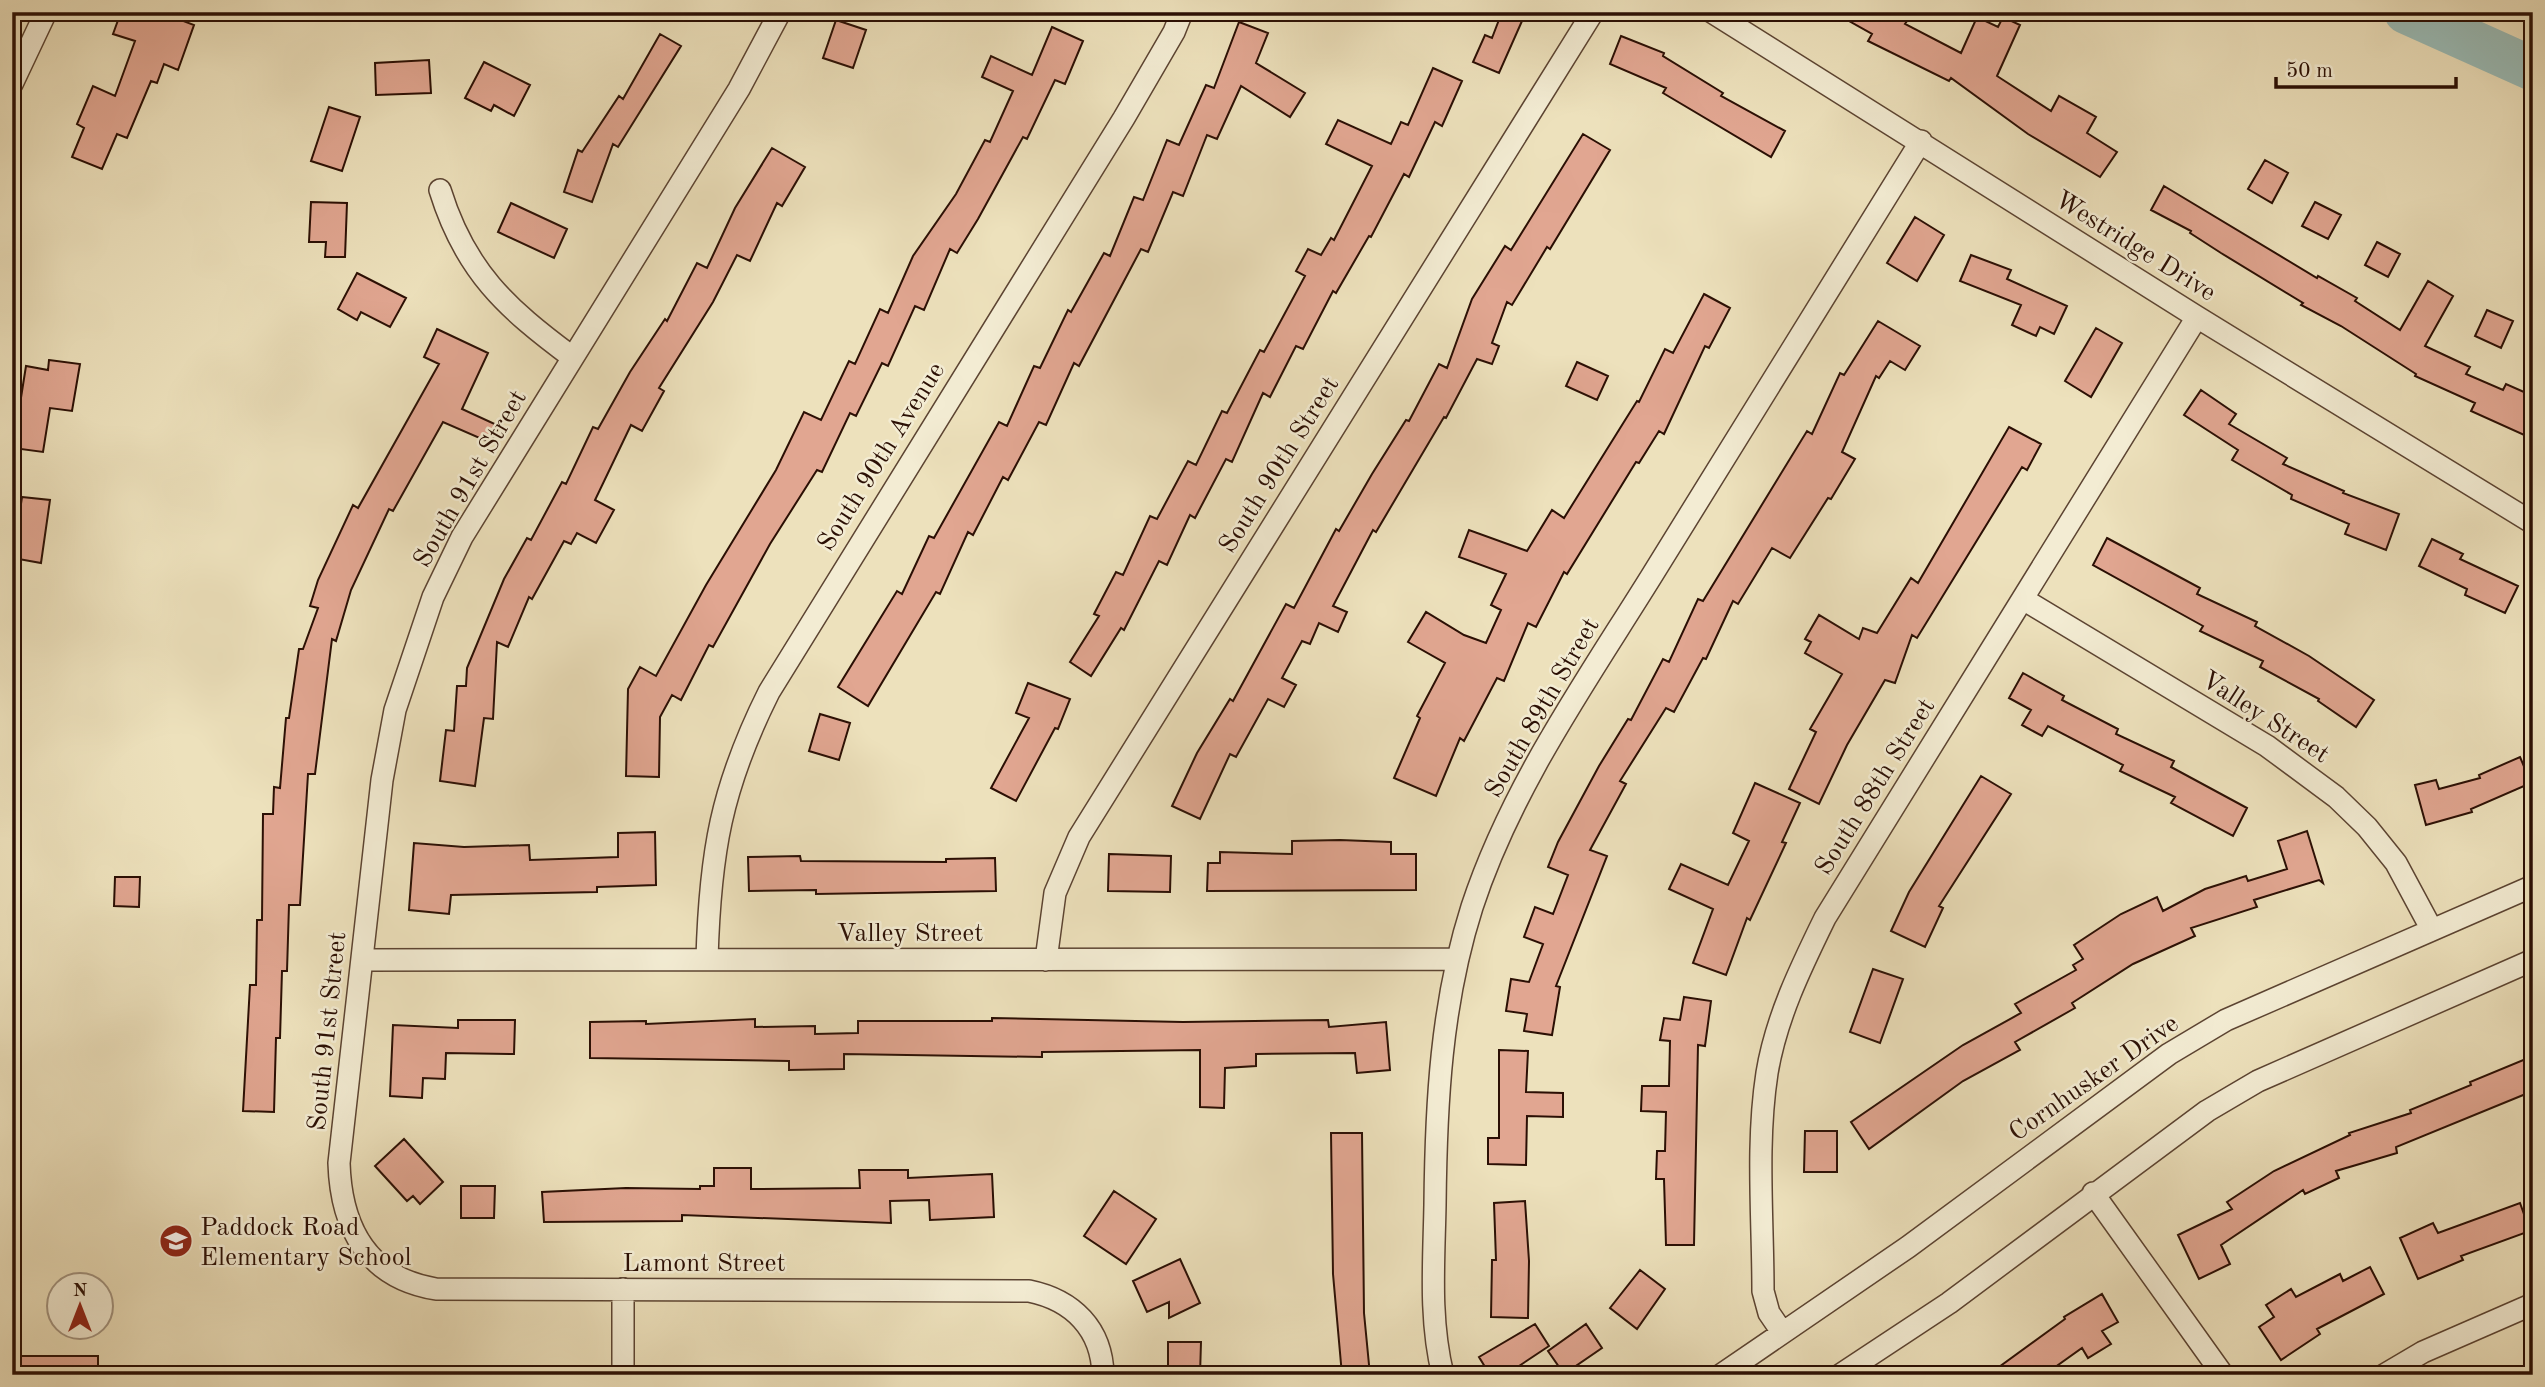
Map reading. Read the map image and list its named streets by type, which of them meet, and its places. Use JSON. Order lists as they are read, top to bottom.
{
  "streets": {
    "street": [
      "Westridge Drive",
      "South 90th Avenue",
      "South 90th Street",
      "South 91st Street",
      "South 89th Street",
      "Valley Street",
      "South 88th Street",
      "Cornhusker Drive",
      "Lamont Street"
    ]
  },
  "crossings": [
    ["Westridge Drive", "South 89th Street"],
    ["Westridge Drive", "South 88th Street"],
    ["South 90th Avenue", "Valley Street"],
    ["South 90th Street", "Valley Street"],
    ["South 91st Street", "Valley Street"],
    ["South 91st Street", "Lamont Street"],
    ["South 89th Street", "Valley Street"],
    ["Valley Street", "South 88th Street"],
    ["Valley Street", "Cornhusker Drive"],
    ["South 88th Street", "Cornhusker Drive"]
  ],
  "places": {
    "school or university": ["Paddock Road Elementary School"]
  },
  "scale_bar": "50 m",
  "north": "top"
}
